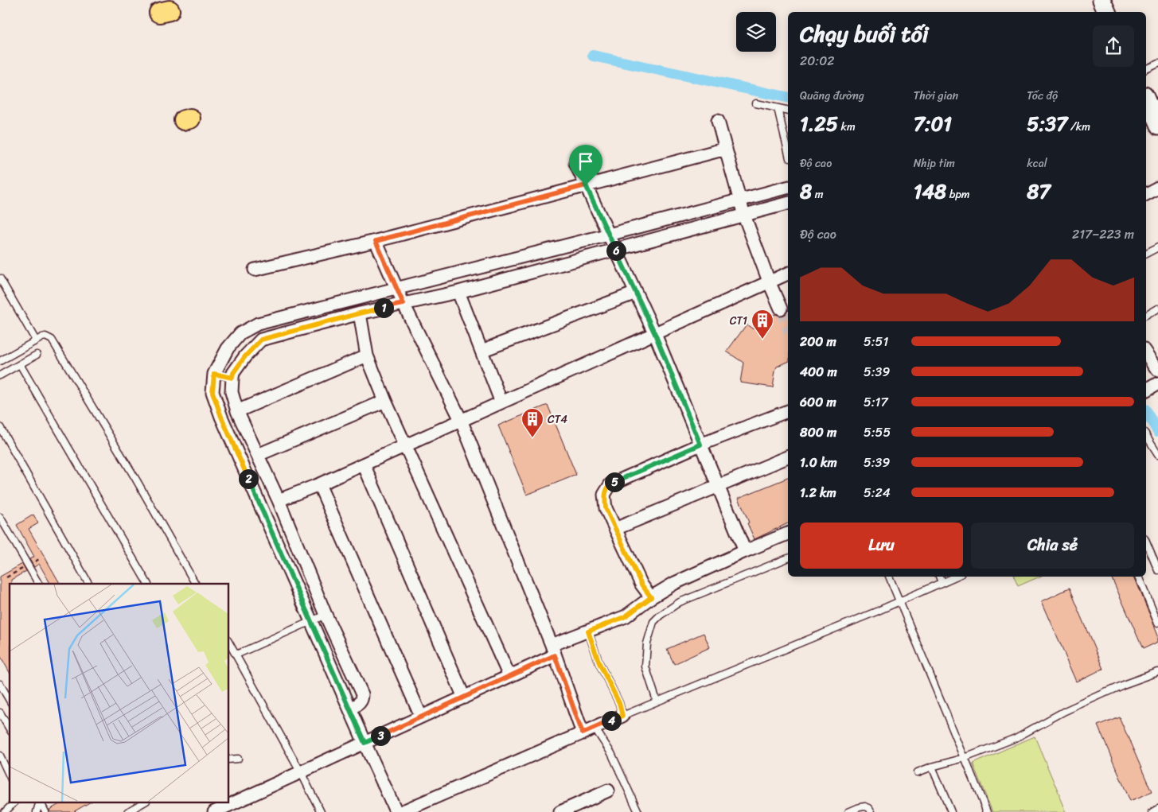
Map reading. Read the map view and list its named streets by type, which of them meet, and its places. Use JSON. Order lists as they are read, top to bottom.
{
  "places": {
    "building": ["CT1", "CT4"]
  },
  "page": {
    "heading": ["Chạy buổi tối", "20:02"],
    "stats": [
      ["Quãng đường", "1.25 km"],
      ["Thời gian", "7:01"],
      ["Tốc độ", "5:37 /km"],
      ["Độ cao", "8 m"],
      ["Nhịp tim", "148 bpm"],
      ["kcal", "87"]
    ],
    "chart": ["Độ cao", "217–223 m"],
    "pins": [
      "6",
      "1",
      "2",
      "5",
      "4",
      "3"
    ],
    "list": [
      {
        "name": "200 m",
        "note": "5:51"
      },
      {
        "name": "400 m",
        "note": "5:39"
      },
      {
        "name": "600 m",
        "note": "5:17"
      },
      {
        "name": "800 m",
        "note": "5:55"
      },
      {
        "name": "1.0 km",
        "note": "5:39"
      },
      {
        "name": "1.2 km",
        "note": "5:24"
      }
    ],
    "buttons": ["Lưu", "Chia sẻ"]
  }
}
